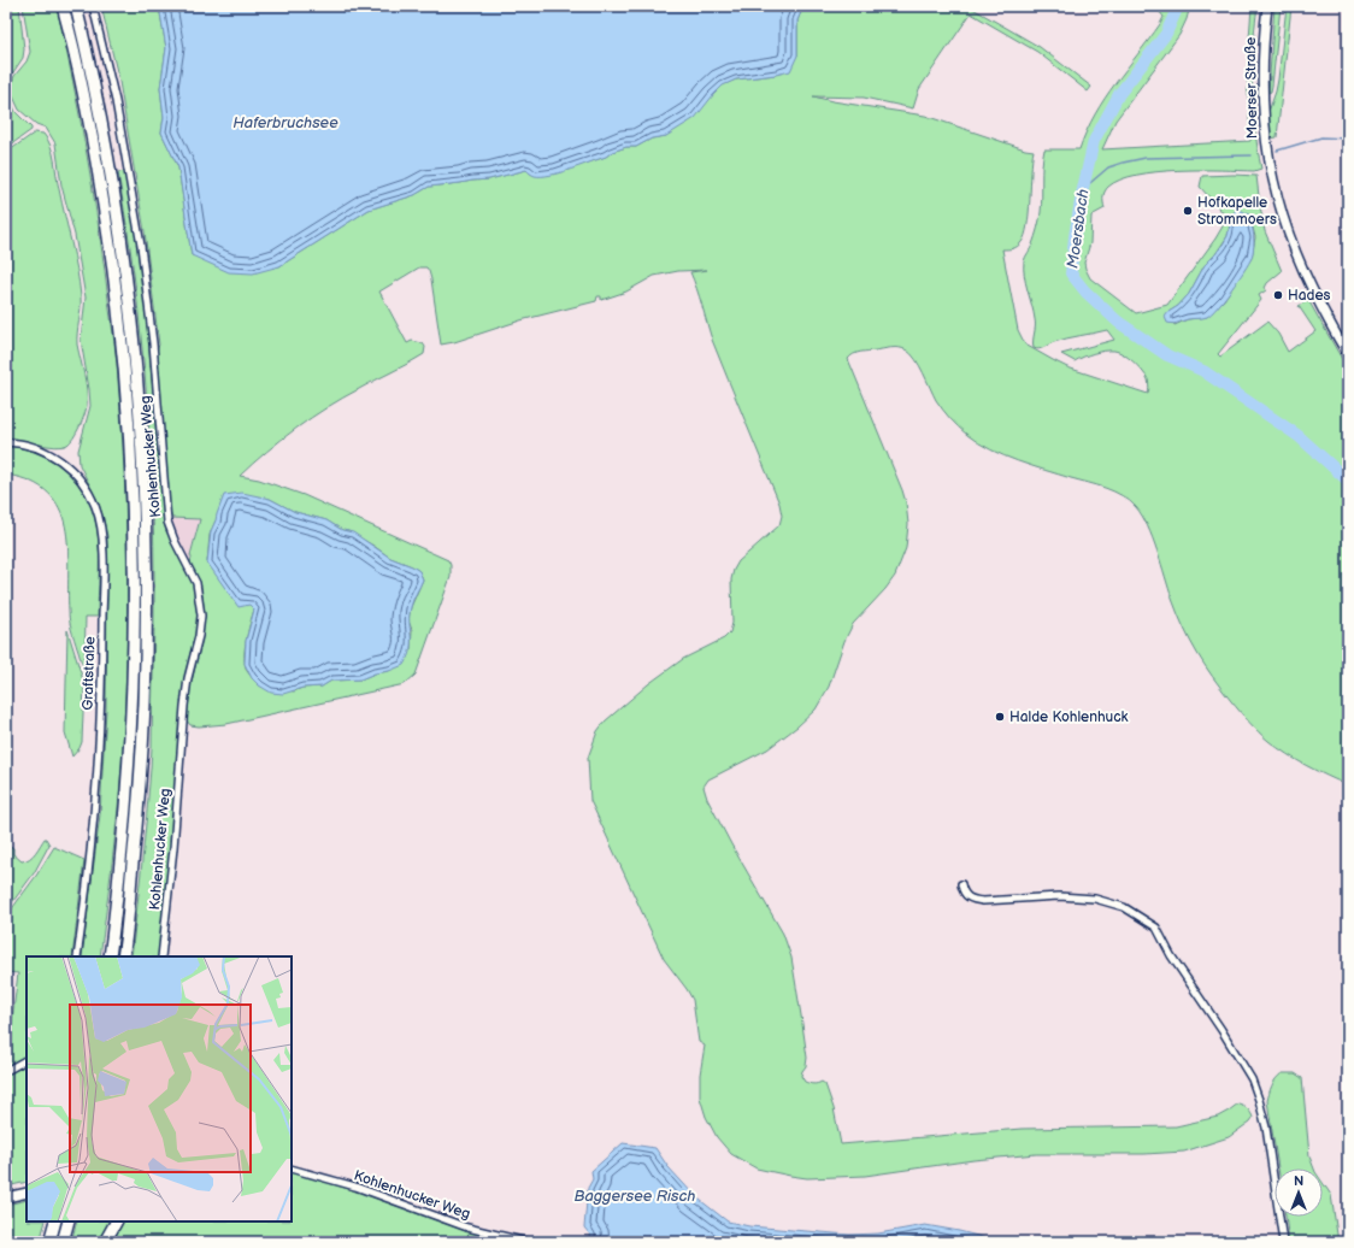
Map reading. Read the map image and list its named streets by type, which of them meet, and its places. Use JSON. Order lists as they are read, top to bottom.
{
  "streets": {
    "main road": ["Moerser Straße"],
    "street": ["Kohlenhucker Weg", "Graftstraße"]
  },
  "water": ["Haferbruchsee", "Moersbach", "Baggersee Risch"],
  "places": ["Hofkapelle Strommoers", "Hades", "Halde Kohlenhuck"],
  "north": "top"
}
